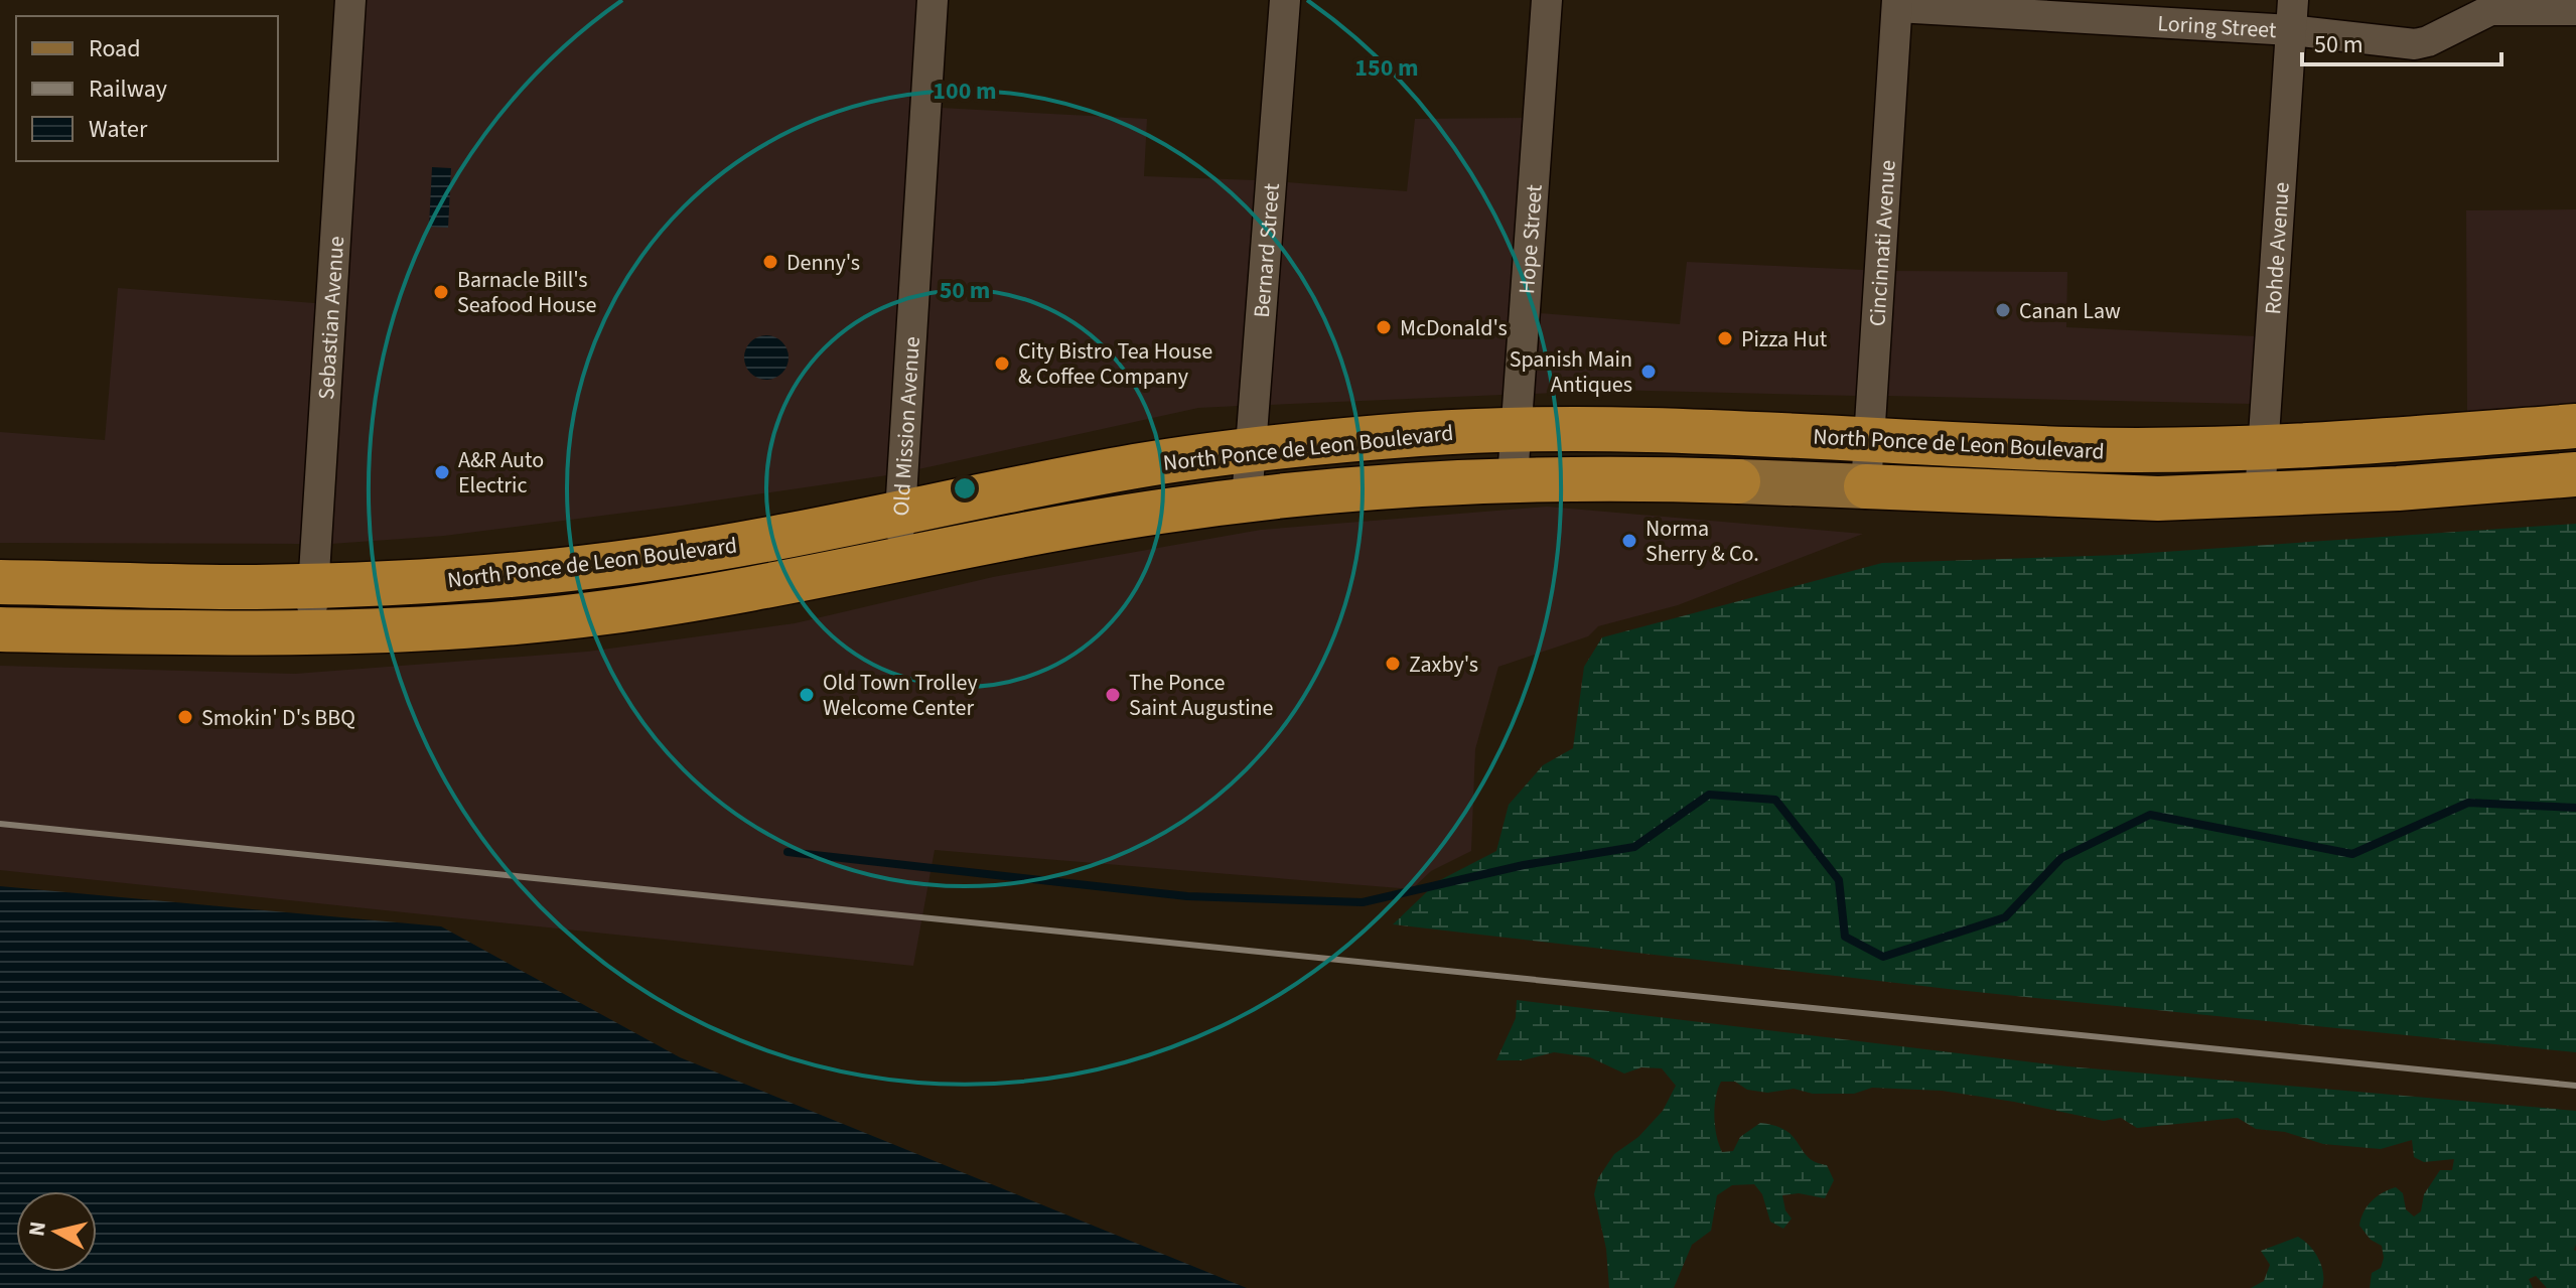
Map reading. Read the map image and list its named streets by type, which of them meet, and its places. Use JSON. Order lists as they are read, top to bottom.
{
  "streets": {
    "highway": ["North Ponce de Leon Boulevard"],
    "street": [
      "Loring Street",
      "Hope Street",
      "Cincinnati Avenue",
      "Rohde Avenue",
      "Bernard Street",
      "Sebastian Avenue",
      "Old Mission Avenue"
    ]
  },
  "crossings": [
    ["Loring Street", "Cincinnati Avenue"],
    ["Loring Street", "Rohde Avenue"],
    ["Hope Street", "North Ponce de Leon Boulevard"],
    ["Cincinnati Avenue", "North Ponce de Leon Boulevard"],
    ["Rohde Avenue", "North Ponce de Leon Boulevard"],
    ["Bernard Street", "North Ponce de Leon Boulevard"],
    ["Sebastian Avenue", "North Ponce de Leon Boulevard"],
    ["Old Mission Avenue", "North Ponce de Leon Boulevard"]
  ],
  "places": [
    "Denny's",
    "Barnacle Bill's Seafood House",
    "Canan Law",
    "McDonald's",
    "Pizza Hut",
    "City Bistro Tea House & Coffee Company",
    "Spanish Main Antiques",
    "A&R Auto Electric",
    "Norma Sherry & Co.",
    "Zaxby's",
    "Old Town Trolley Welcome Center",
    "The Ponce Saint Augustine",
    "Smokin' D's BBQ"
  ],
  "legend": ["Road", "Railway", "Water"],
  "scale_bar": "50 m",
  "north": "left",
  "rings": ["150 m", "100 m", "50 m"]
}
